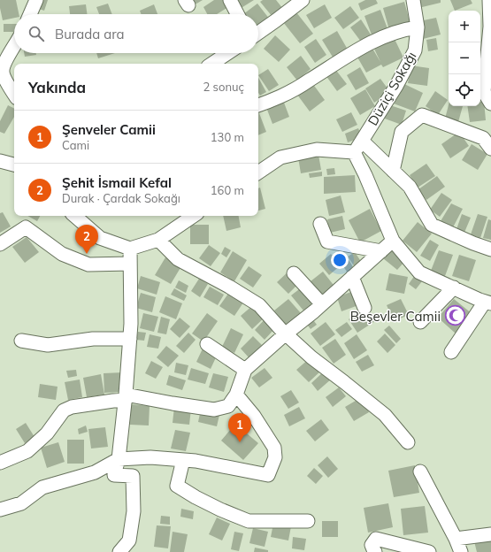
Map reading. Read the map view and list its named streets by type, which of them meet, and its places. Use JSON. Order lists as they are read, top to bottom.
{
  "streets": {
    "street": ["Düziçi Sokağı"]
  },
  "places": {
    "mosque": ["Beşevler Camii"]
  },
  "page": {
    "map_buttons": ["+", "−"],
    "search": "Burada ara",
    "heading": ["Yakında", "2 sonuç"],
    "list": [
      {
        "mark": "1",
        "name": "Şenveler Camii",
        "note": "Cami",
        "value": "130 m"
      },
      {
        "mark": "2",
        "name": "Şehit İsmail Kefal",
        "note": "Durak · Çardak Sokağı",
        "value": "160 m"
      }
    ],
    "pins": ["2", "1"]
  }
}
